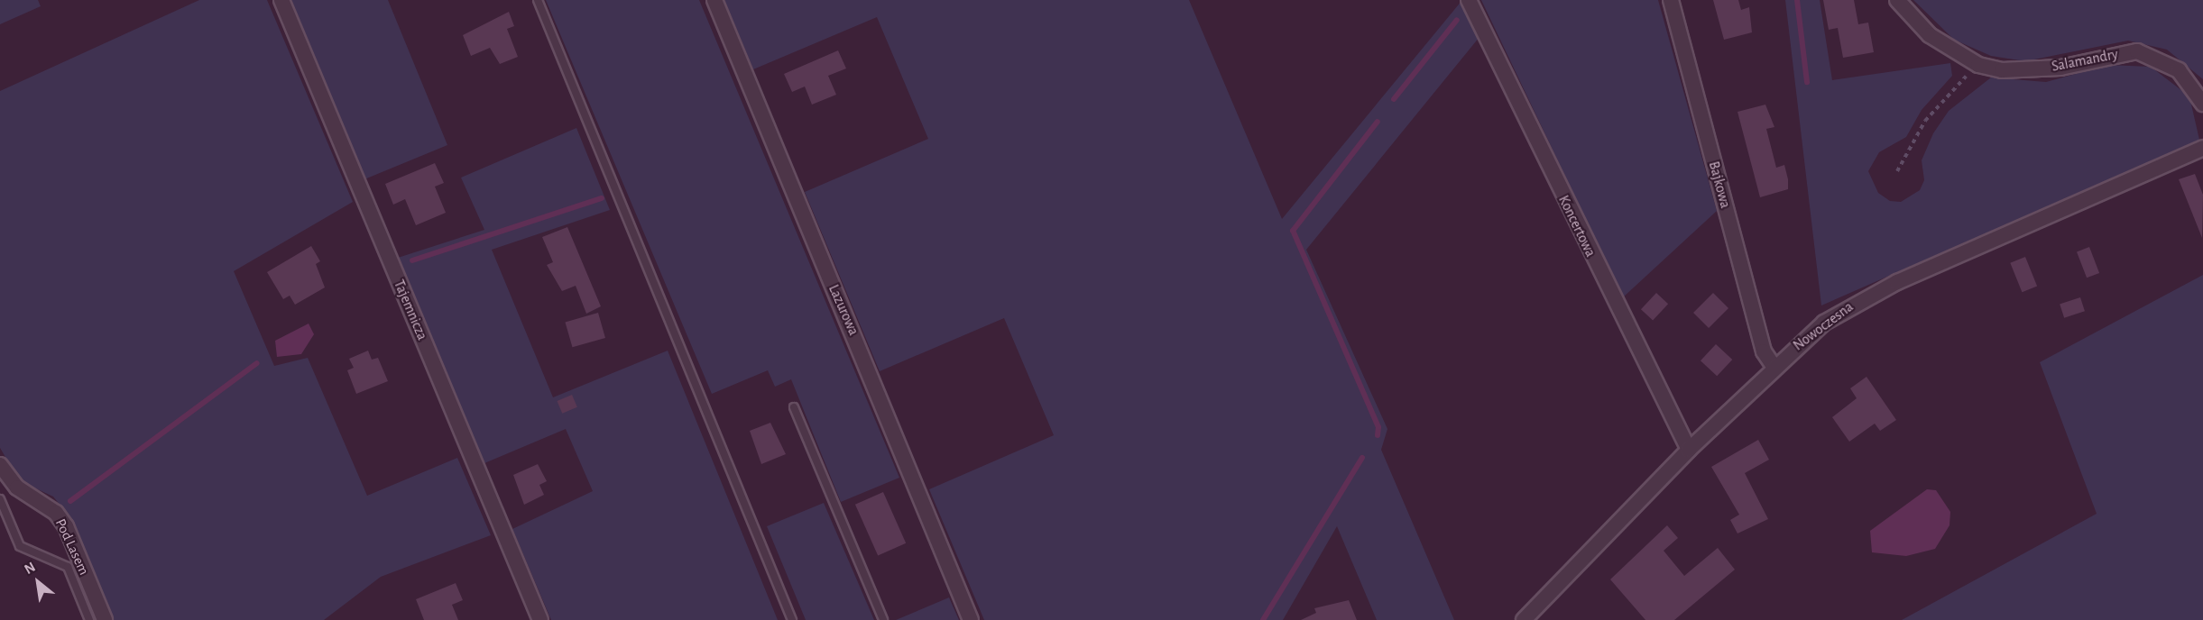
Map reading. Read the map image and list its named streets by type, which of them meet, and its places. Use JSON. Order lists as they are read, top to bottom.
{
  "streets": {
    "street": [
      "Salamandry",
      "Bajkowa",
      "Koncertowa",
      "Tajemnicza",
      "Lazurowa",
      "Nowoczesna",
      "Pod Lasem"
    ]
  },
  "crossings": [
    ["Bajkowa", "Nowoczesna"],
    ["Koncertowa", "Nowoczesna"]
  ],
  "north": "top left"
}
